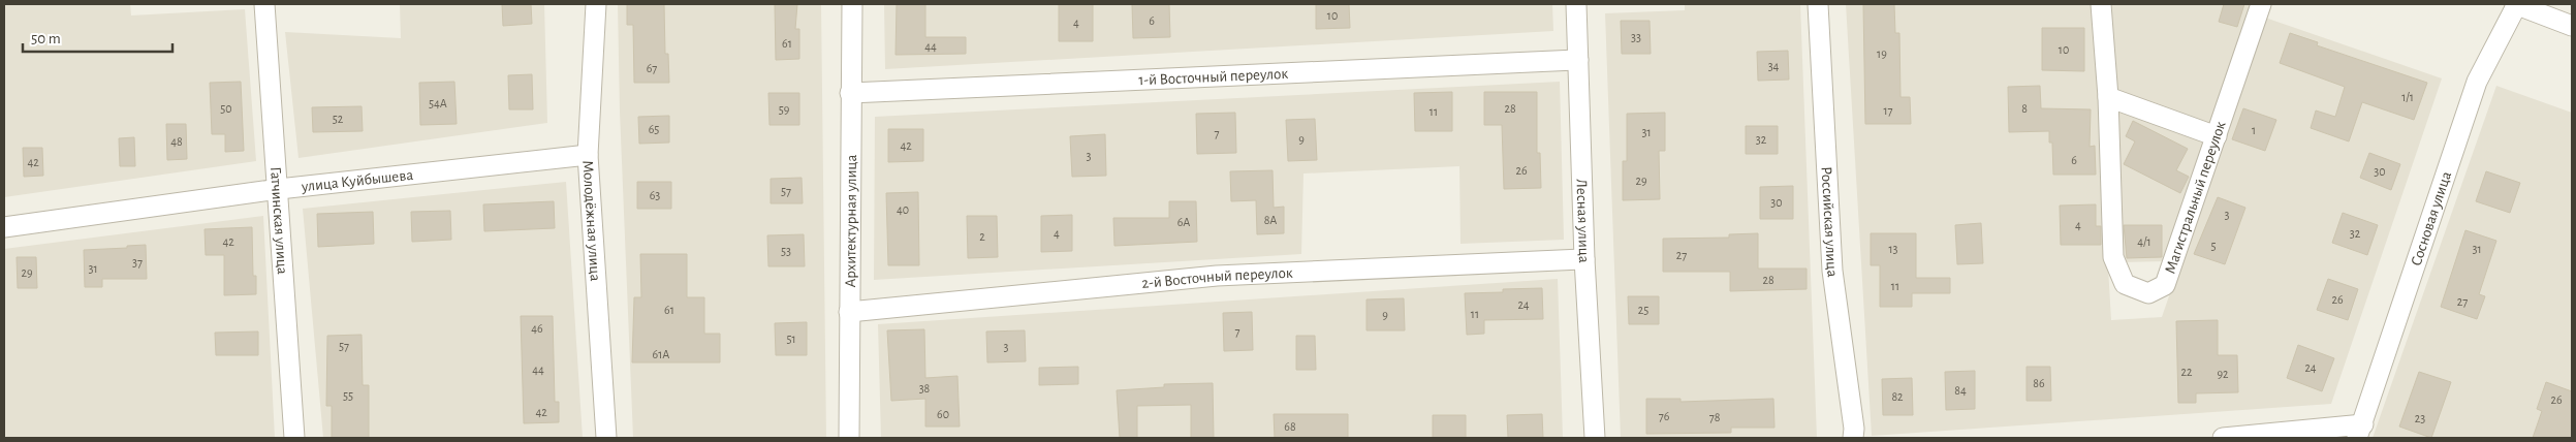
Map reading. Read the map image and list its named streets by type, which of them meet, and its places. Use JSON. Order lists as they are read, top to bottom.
{
  "streets": {
    "street": [
      "1-й Восточный переулок",
      "улица Куйбышева",
      "Магистральный переулок",
      "Сосновая улица",
      "Гатчинская улица",
      "Молодёжная улица",
      "Архитектурная улица",
      "Лесная улица",
      "Российская улица",
      "2-й Восточный переулок"
    ]
  },
  "crossings": [
    ["1-й Восточный переулок", "Архитектурная улица"],
    ["1-й Восточный переулок", "Лесная улица"],
    ["улица Куйбышева", "Гатчинская улица"],
    ["улица Куйбышева", "Молодёжная улица"],
    ["Архитектурная улица", "2-й Восточный переулок"],
    ["Лесная улица", "2-й Восточный переулок"]
  ],
  "house_numbers": [
    "10",
    "6",
    "4",
    "33",
    "61",
    "44",
    "10",
    "19",
    "34",
    "67",
    "1/1",
    "54А",
    "50",
    "28",
    "8",
    "59",
    "17",
    "11",
    "52",
    "65",
    "1",
    "31",
    "7",
    "9",
    "32",
    "48",
    "42",
    "3",
    "6",
    "42",
    "26",
    "30",
    "29",
    "57",
    "63",
    "30",
    "40",
    "3",
    "8А",
    "6А",
    "4",
    "4",
    "32",
    "2",
    "42",
    "4/1",
    "5",
    "13",
    "31",
    "53",
    "27",
    "37",
    "31",
    "29",
    "28",
    "11",
    "26",
    "27",
    "24",
    "61",
    "25",
    "11",
    "9",
    "46",
    "7",
    "51",
    "57",
    "3",
    "61А",
    "24",
    "44",
    "22",
    "92",
    "86",
    "38",
    "84",
    "55",
    "82",
    "26",
    "42",
    "60",
    "76",
    "78",
    "23",
    "68"
  ],
  "scale_bar": "50 m"
}
